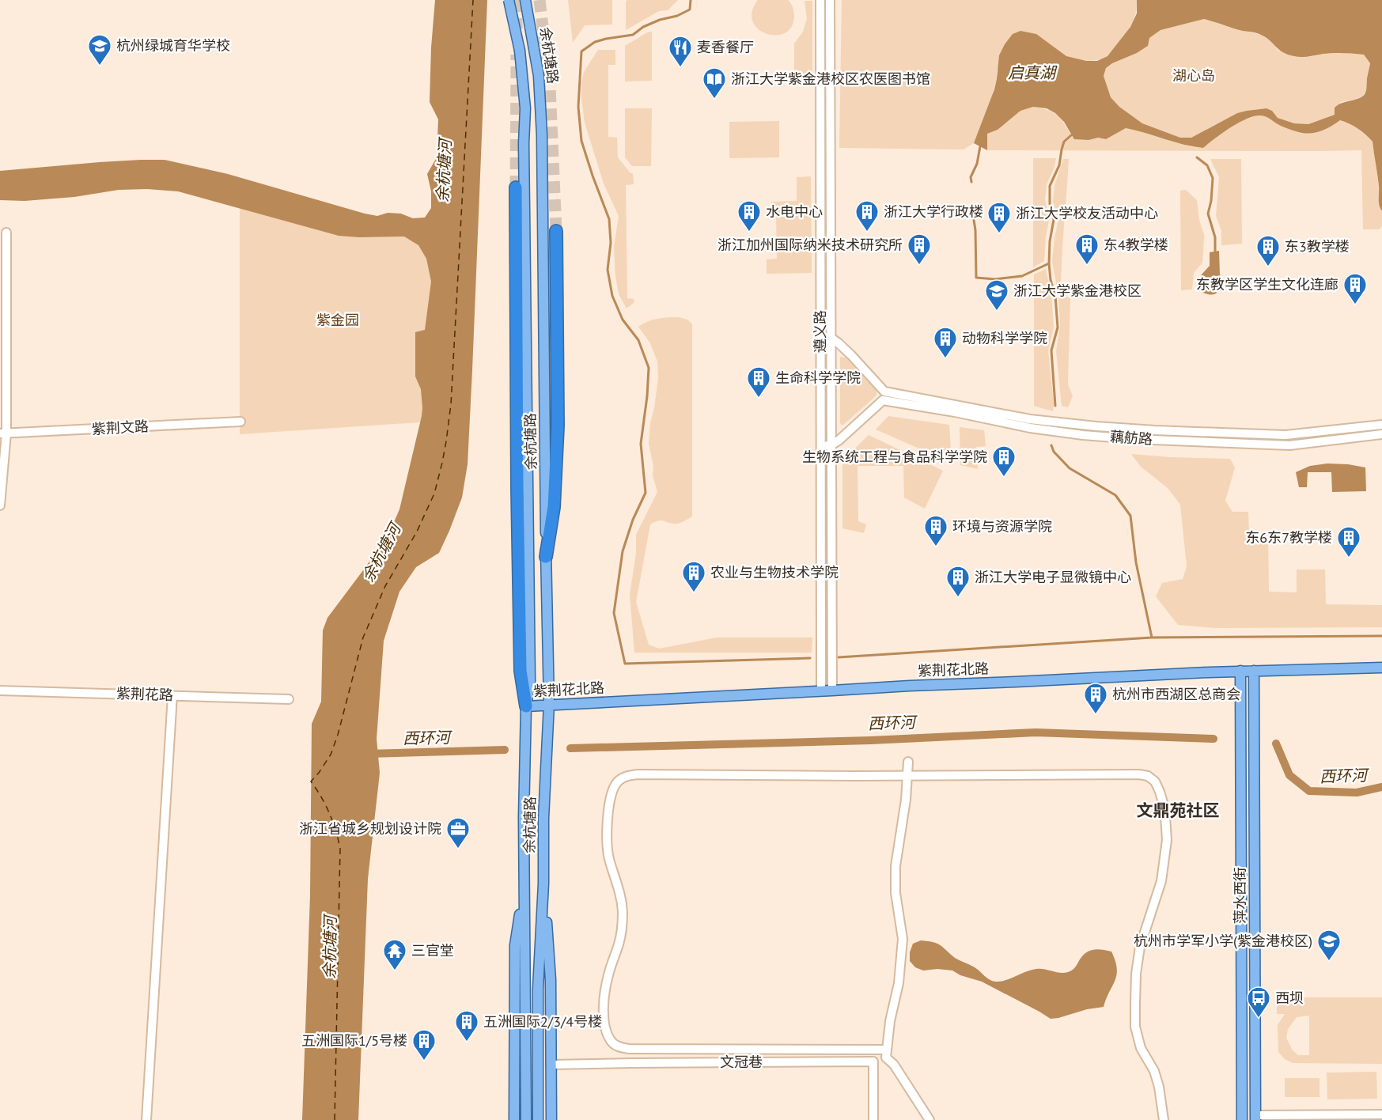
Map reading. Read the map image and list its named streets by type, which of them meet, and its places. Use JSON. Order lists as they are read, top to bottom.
{
  "streets": {
    "main road": ["余杭塘路", "紫荆花北路", "萍水西街"],
    "street": [
      "遵义路",
      "紫荆文路",
      "藕舫路",
      "紫荆花路",
      "文冠巷"
    ]
  },
  "crossings": [
    ["余杭塘路", "紫荆花北路"],
    ["余杭塘路", "文冠巷"],
    ["遵义路", "藕舫路"],
    ["遵义路", "紫荆花北路"],
    ["紫荆花北路", "萍水西街"]
  ],
  "districts": ["文鼎苑社区"],
  "water": ["启真湖", "余杭塘河", "西环河"],
  "parks": ["湖心岛", "紫金园"],
  "places": {
    "school or university": ["杭州绿城育华学校", "浙江大学紫金港校区", "杭州市学军小学(紫金港校区)"],
    "restaurant": ["麦香餐厅"],
    "library": ["浙江大学紫金港校区农医图书馆"],
    "building": [
      "水电中心",
      "浙江大学行政楼",
      "浙江大学校友活动中心",
      "浙江加州国际纳米技术研究所",
      "东4教学楼",
      "东3教学楼",
      "东教学区学生文化连廊",
      "动物科学学院",
      "生命科学学院",
      "生物系统工程与食品科学学院",
      "环境与资源学院",
      "东6东7教学楼",
      "农业与生物技术学院",
      "浙江大学电子显微镜中心",
      "杭州市西湖区总商会",
      "五洲国际2/3/4号楼",
      "五洲国际1/5号楼"
    ],
    "office": ["浙江省城乡规划设计院"],
    "temple": ["三官堂"],
    "bus stop": ["西坝"]
  }
}
